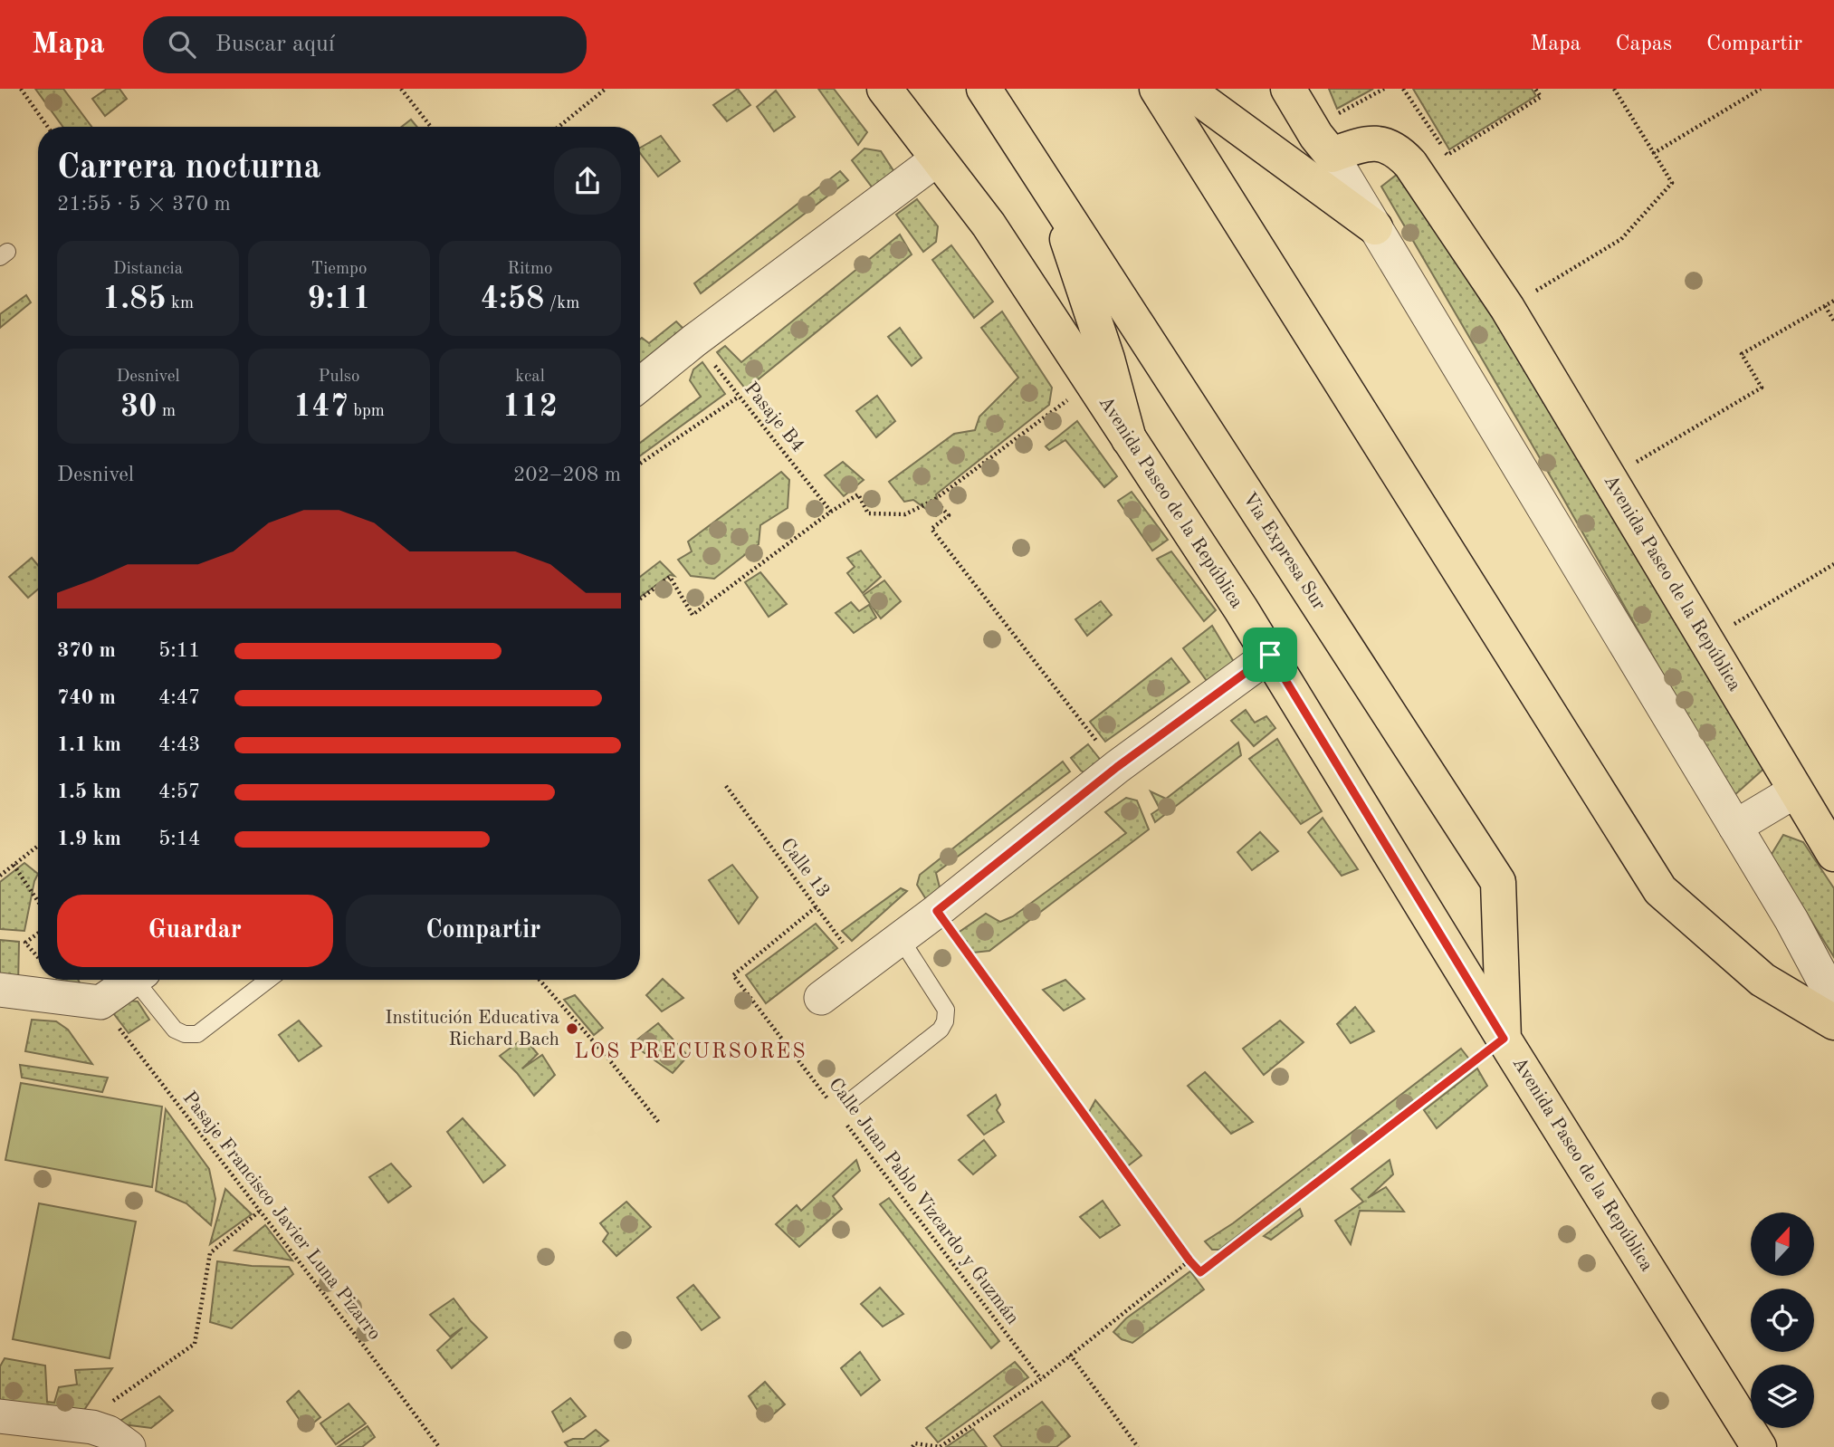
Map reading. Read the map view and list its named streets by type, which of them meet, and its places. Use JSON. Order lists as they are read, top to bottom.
{
  "streets": {
    "main road": ["Avenida Paseo de la República", "Via Expresa Sur"],
    "path": [
      "Pasaje B4",
      "Calle 13",
      "Calle Juan Pablo Vizcardo y Guzmán",
      "Pasaje Francisco Javier Luna Pizarro"
    ]
  },
  "crossings": [
    ["Avenida Paseo de la República", "Via Expresa Sur"],
    ["Calle 13", "Calle Juan Pablo Vizcardo y Guzmán"]
  ],
  "districts": ["LOS PRECURSORES"],
  "places": ["Institución Educativa Richard Bach"],
  "north": "top",
  "page": {
    "header": "Mapa",
    "search": "Buscar aquí",
    "nav": ["Mapa", "Capas", "Compartir"],
    "heading": ["Carrera nocturna", "21:55 · 5 × 370 m"],
    "stats": [
      ["Distancia", "1.85 km"],
      ["Tiempo", "9:11"],
      ["Ritmo", "4:58 /km"],
      ["Desnivel", "30 m"],
      ["Pulso", "147 bpm"],
      ["kcal", "112"]
    ],
    "chart": ["Desnivel", "202–208 m"],
    "list": [
      {
        "name": "370 m",
        "note": "5:11"
      },
      {
        "name": "740 m",
        "note": "4:47"
      },
      {
        "name": "1.1 km",
        "note": "4:43"
      },
      {
        "name": "1.5 km",
        "note": "4:57"
      },
      {
        "name": "1.9 km",
        "note": "5:14"
      }
    ],
    "buttons": ["Guardar", "Compartir"]
  }
}
